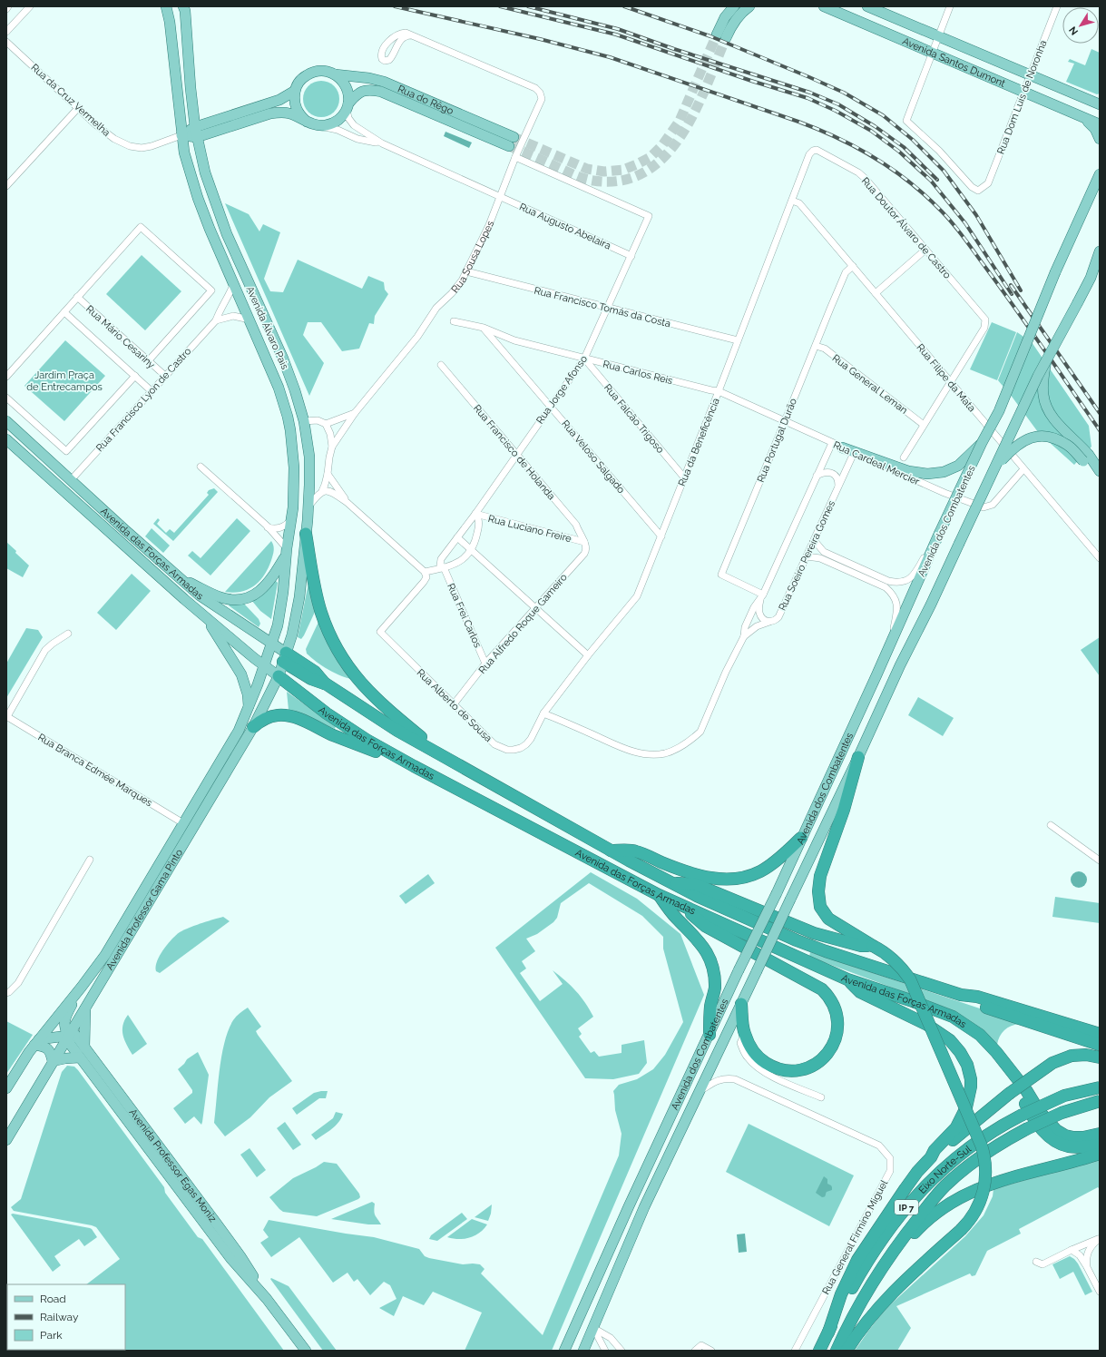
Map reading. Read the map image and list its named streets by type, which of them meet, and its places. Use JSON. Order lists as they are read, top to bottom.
{
  "streets": {
    "highway": ["Avenida das Forças Armadas", "Eixo Norte-Sul", "IP 7"],
    "main road": [
      "Avenida Santos Dumont",
      "Rua do Rêgo",
      "Avenida Álvaro Pais",
      "Avenida dos Combatentes",
      "Avenida Professor Gama Pinto",
      "Avenida Professor Egas Moniz"
    ],
    "street": [
      "Rua Dom Luís de Noronha",
      "Rua da Cruz Vermelha",
      "Rua Augusto Abelaira",
      "Rua Doutor Álvaro de Castro",
      "Rua Sousa Lopes",
      "Rua Francisco Tomás da Costa",
      "Rua Mário Cesariny",
      "Rua Carlos Reis",
      "Rua Filipe da Mata",
      "Rua General Leman",
      "Rua Jorge Afonso",
      "Rua Francisco Lyon de Castro",
      "Rua Falcão Trigoso",
      "Rua Portugal Durão",
      "Rua da Beneficência",
      "Rua Francisco de Holanda",
      "Rua Veloso Salgado",
      "Rua Cardeal Mercier",
      "Rua Luciano Freire",
      "Rua Soeiro Pereira Gomes",
      "Rua Frei Carlos",
      "Rua Alfredo Roque Gameiro",
      "Rua Alberto de Sousa",
      "Rua Branca Edmée Marques",
      "Rua General Firmino Miguel"
    ]
  },
  "crossings": [
    ["Avenida Santos Dumont", "Rua Dom Luís de Noronha"],
    ["Rua da Cruz Vermelha", "Avenida Álvaro Pais"],
    ["Rua Augusto Abelaira", "Rua Sousa Lopes"],
    ["Rua Augusto Abelaira", "Rua Jorge Afonso"],
    ["Rua Doutor Álvaro de Castro", "Rua Filipe da Mata"],
    ["Rua Doutor Álvaro de Castro", "Rua da Beneficência"],
    ["Rua Sousa Lopes", "Rua Francisco Tomás da Costa"],
    ["Rua Sousa Lopes", "Rua Jorge Afonso"],
    ["Rua Francisco Tomás da Costa", "Rua Jorge Afonso"],
    ["Rua Francisco Tomás da Costa", "Rua da Beneficência"],
    ["Avenida Álvaro Pais", "Rua Francisco Lyon de Castro"],
    ["Avenida Álvaro Pais", "Avenida das Forças Armadas"],
    ["Avenida Álvaro Pais", "Avenida Professor Gama Pinto"],
    ["Rua Mário Cesariny", "Rua Francisco Lyon de Castro"],
    ["Rua Carlos Reis", "Rua Jorge Afonso"],
    ["Rua Carlos Reis", "Rua Falcão Trigoso"],
    ["Rua Carlos Reis", "Rua da Beneficência"],
    ["Rua Carlos Reis", "Rua Veloso Salgado"],
    ["Rua Carlos Reis", "Rua Cardeal Mercier"],
    ["Rua Filipe da Mata", "Rua Portugal Durão"],
    ["Rua Filipe da Mata", "Rua da Beneficência"],
    ["Rua Filipe da Mata", "Rua Cardeal Mercier"],
    ["Rua General Leman", "Rua Portugal Durão"],
    ["Rua Jorge Afonso", "Rua Falcão Trigoso"],
    ["Rua Jorge Afonso", "Rua Francisco de Holanda"],
    ["Rua Jorge Afonso", "Rua Veloso Salgado"],
    ["Rua Jorge Afonso", "Rua Luciano Freire"],
    ["Rua Jorge Afonso", "Rua Frei Carlos"],
    ["Rua Francisco Lyon de Castro", "Avenida das Forças Armadas"],
    ["Rua Falcão Trigoso", "Rua da Beneficência"],
    ["Rua Portugal Durão", "Rua Cardeal Mercier"],
    ["Rua Portugal Durão", "Rua Soeiro Pereira Gomes"],
    ["Rua da Beneficência", "Rua Veloso Salgado"],
    ["Rua da Beneficência", "Rua Cardeal Mercier"],
    ["Rua da Beneficência", "Rua Soeiro Pereira Gomes"],
    ["Rua da Beneficência", "Rua Alberto de Sousa"],
    ["Rua Francisco de Holanda", "Rua Luciano Freire"],
    ["Rua Francisco de Holanda", "Rua Alfredo Roque Gameiro"],
    ["Rua Cardeal Mercier", "Rua Soeiro Pereira Gomes"],
    ["Avenida dos Combatentes", "Rua General Firmino Miguel"],
    ["Rua Luciano Freire", "Rua Alfredo Roque Gameiro"],
    ["Avenida das Forças Armadas", "Avenida Professor Gama Pinto"],
    ["Rua Soeiro Pereira Gomes", "Rua Alberto de Sousa"],
    ["Rua Frei Carlos", "Rua Alfredo Roque Gameiro"],
    ["Rua Alfredo Roque Gameiro", "Rua Alberto de Sousa"],
    ["Rua Branca Edmée Marques", "Avenida Professor Gama Pinto"],
    ["Avenida Professor Gama Pinto", "Avenida Professor Egas Moniz"]
  ],
  "parks": ["Jardim Praça de Entrecampos"],
  "legend": ["Road", "Railway", "Park"],
  "north": "bottom left"
}
